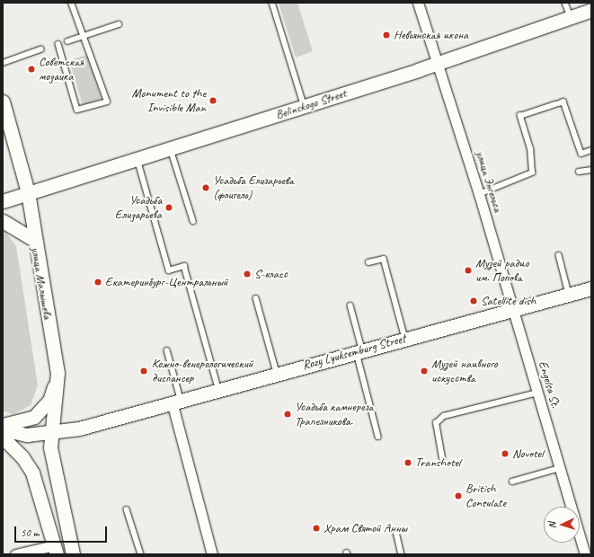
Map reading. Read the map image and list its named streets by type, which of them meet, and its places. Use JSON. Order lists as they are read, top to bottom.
{
  "streets": {
    "main road": ["Belinskogo Street", "улица Малышева", "Rozy Lyuksemburg Street"],
    "street": ["улица Энгельса", "Engelsa St."]
  },
  "crossings": [
    ["Belinskogo Street", "улица Энгельса"],
    ["Belinskogo Street", "улица Малышева"],
    ["улица Энгельса", "Rozy Lyuksemburg Street"],
    ["улица Энгельса", "Engelsa St."],
    ["улица Малышева", "Rozy Lyuksemburg Street"],
    ["Rozy Lyuksemburg Street", "Engelsa St."]
  ],
  "places": [
    "Невьянская икона",
    "Советская мозаика",
    "Monument to the Invisible Man",
    "Усадьба Елизарьева (флигель)",
    "Усадьба Елизарьева",
    "Музей радио им. Попова",
    "S-класс",
    "Екатеринбург-Центральный",
    "Satellite dish",
    "Кожно-венерологический диспансер",
    "Музей наивного искусства",
    "Усадьба камнереза Трапезникова.",
    "Novotel",
    "Transhotel",
    "British Consulate",
    "Храм Святой Анны"
  ],
  "scale_bar": "50 m",
  "north": "left"
}
